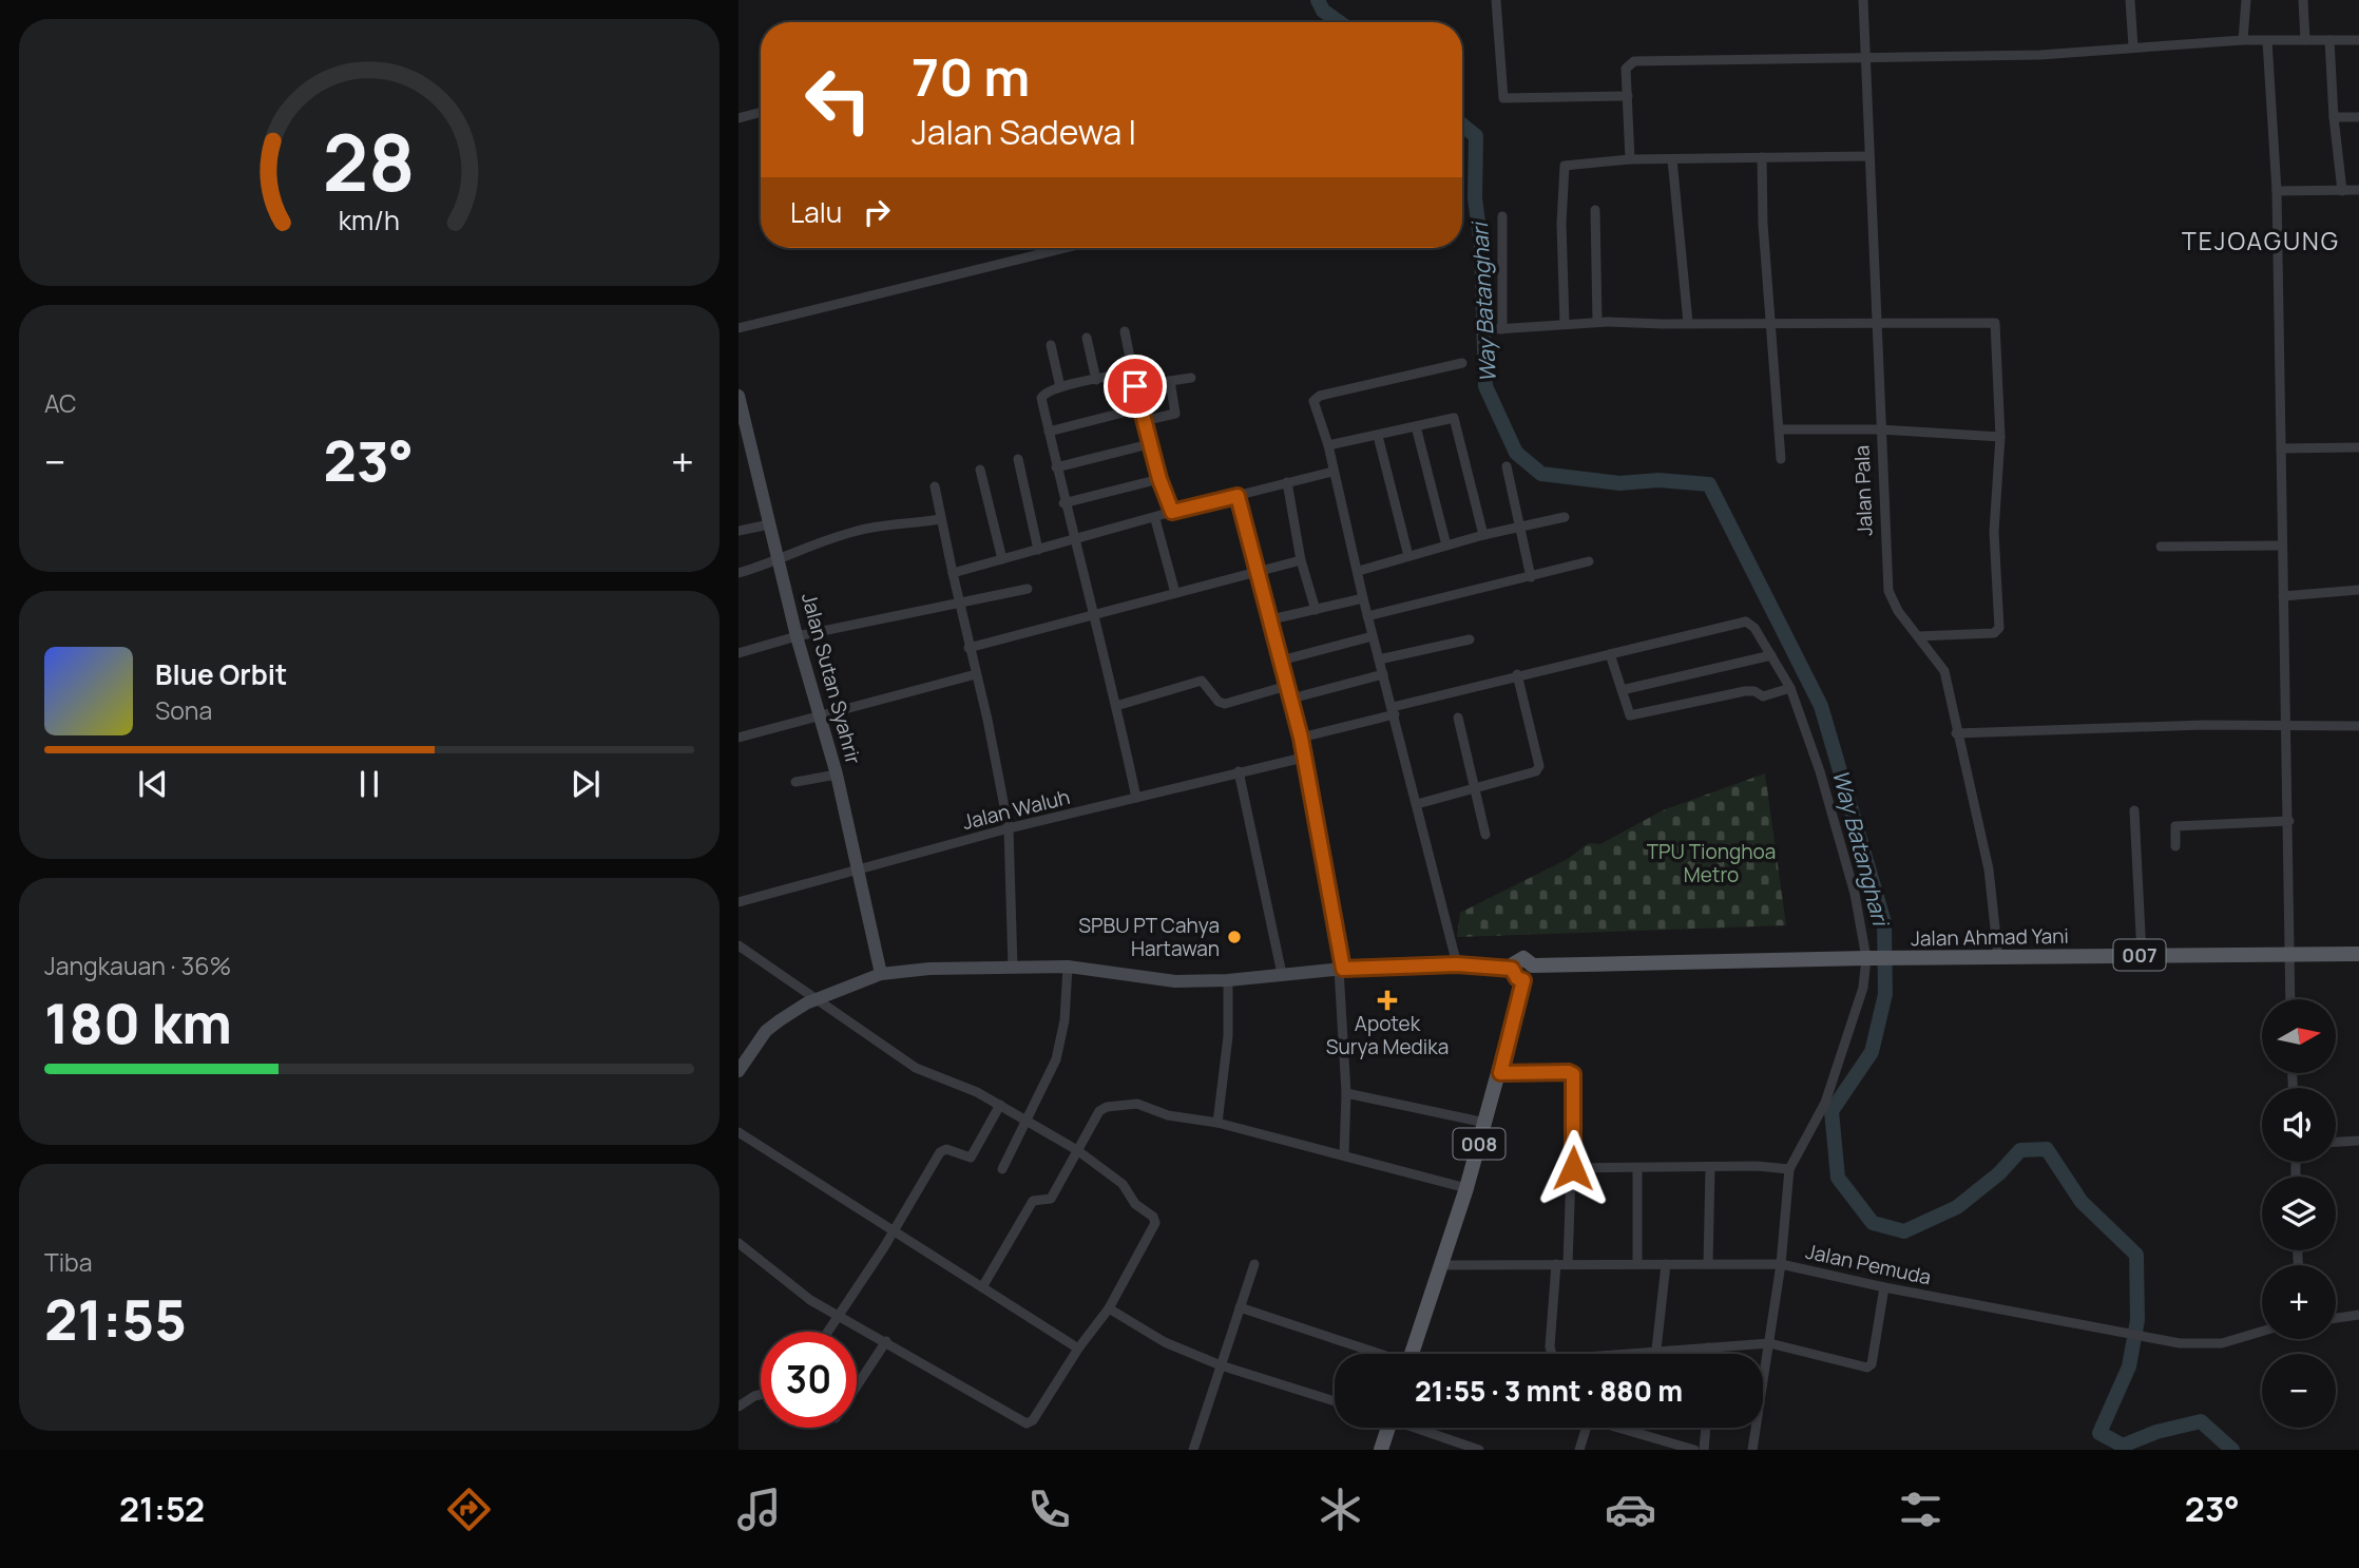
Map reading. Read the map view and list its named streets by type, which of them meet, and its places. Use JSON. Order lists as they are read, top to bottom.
{
  "streets": {
    "main road": ["Jalan Ahmad Yani", "007", "008"],
    "street": [
      "Jalan Pala",
      "Jalan Sutan Syahrir",
      "Jalan Waluh",
      "Jalan Pemuda"
    ]
  },
  "crossings": [
    ["Jalan Pala", "Jalan Ahmad Yani"],
    ["Jalan Sutan Syahrir", "Jalan Waluh"],
    ["Jalan Ahmad Yani", "008"],
    ["008", "Jalan Pemuda"]
  ],
  "districts": ["TEJOAGUNG"],
  "water": ["Way Batanghari"],
  "parks": ["TPU Tionghoa Metro"],
  "places": {
    "other": ["SPBU PT Cahya Hartawan"],
    "health": ["Apotek Surya Medika"]
  },
  "north": "right",
  "page": {
    "turn": ["70 m", "Jalan Sadewa I"],
    "then": "Lalu",
    "tile": [
      "AC",
      ["Jangkauan · 36%", "180 km"],
      ["Tiba", "21:55"]
    ],
    "heat": ["−", "23°", "+"],
    "song": ["Blue Orbit", "Sona"],
    "map_buttons": ["+", "−"],
    "limit": "30",
    "trip": "21:55 · 3 mnt · 880 m",
    "tabs": ["21:52", "23°"],
    "gauge": ["28", "km/h"]
  }
}
